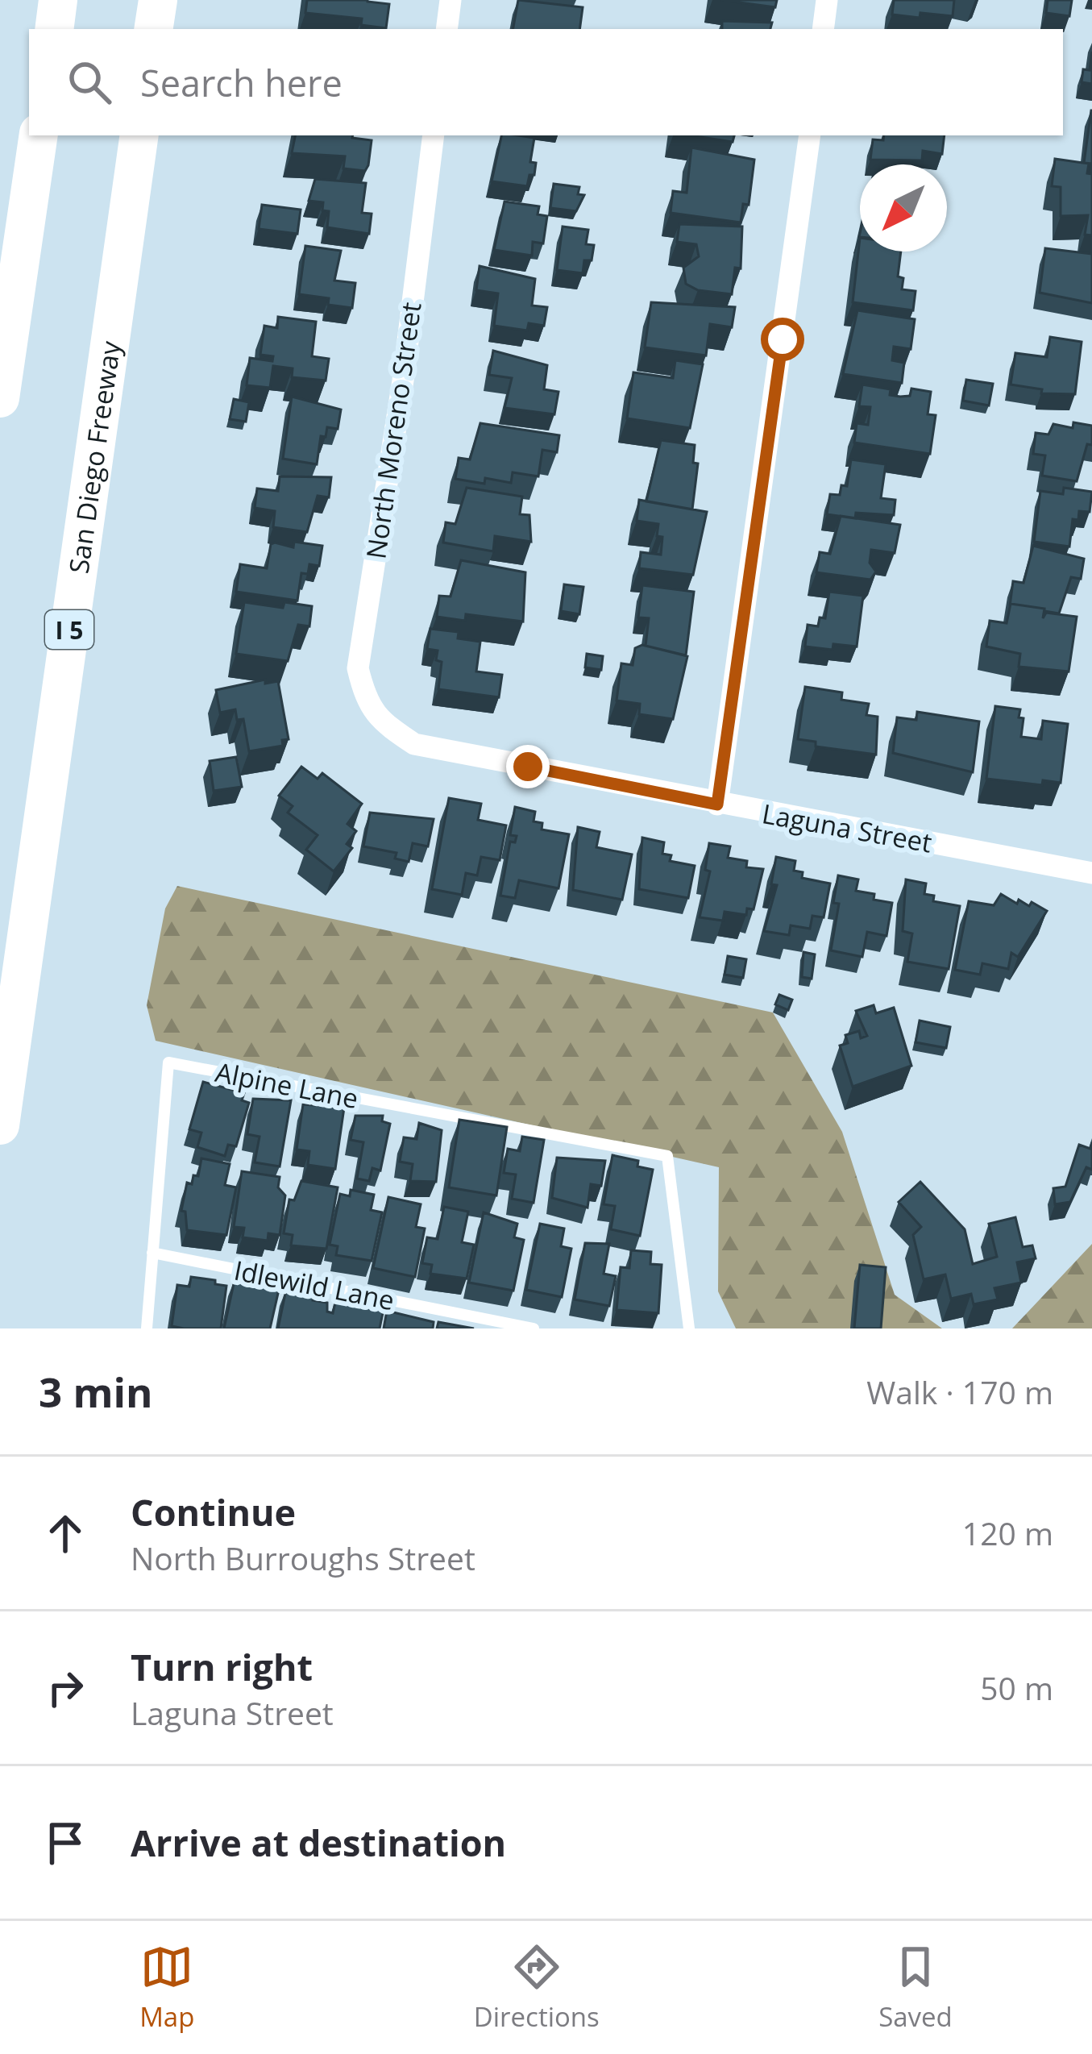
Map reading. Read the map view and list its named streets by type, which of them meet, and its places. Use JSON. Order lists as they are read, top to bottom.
{
  "streets": {
    "highway": ["San Diego Freeway", "I 5"],
    "street": ["North Moreno Street", "Laguna Street"],
    "lane": ["Alpine Lane", "Idlewild Lane"]
  },
  "crossings": [
    ["North Moreno Street", "Laguna Street"],
    ["Alpine Lane", "Idlewild Lane"]
  ],
  "north": "bottom left",
  "page": {
    "search": "Search here",
    "heading": ["3 min", "Walk · 170 m"],
    "list": [
      ["Continue", "North Burroughs Street", "120 m"],
      ["Turn right", "Laguna Street", "50 m"],
      "Arrive at destination"
    ],
    "nav": ["Map", "Directions", "Saved"]
  }
}
